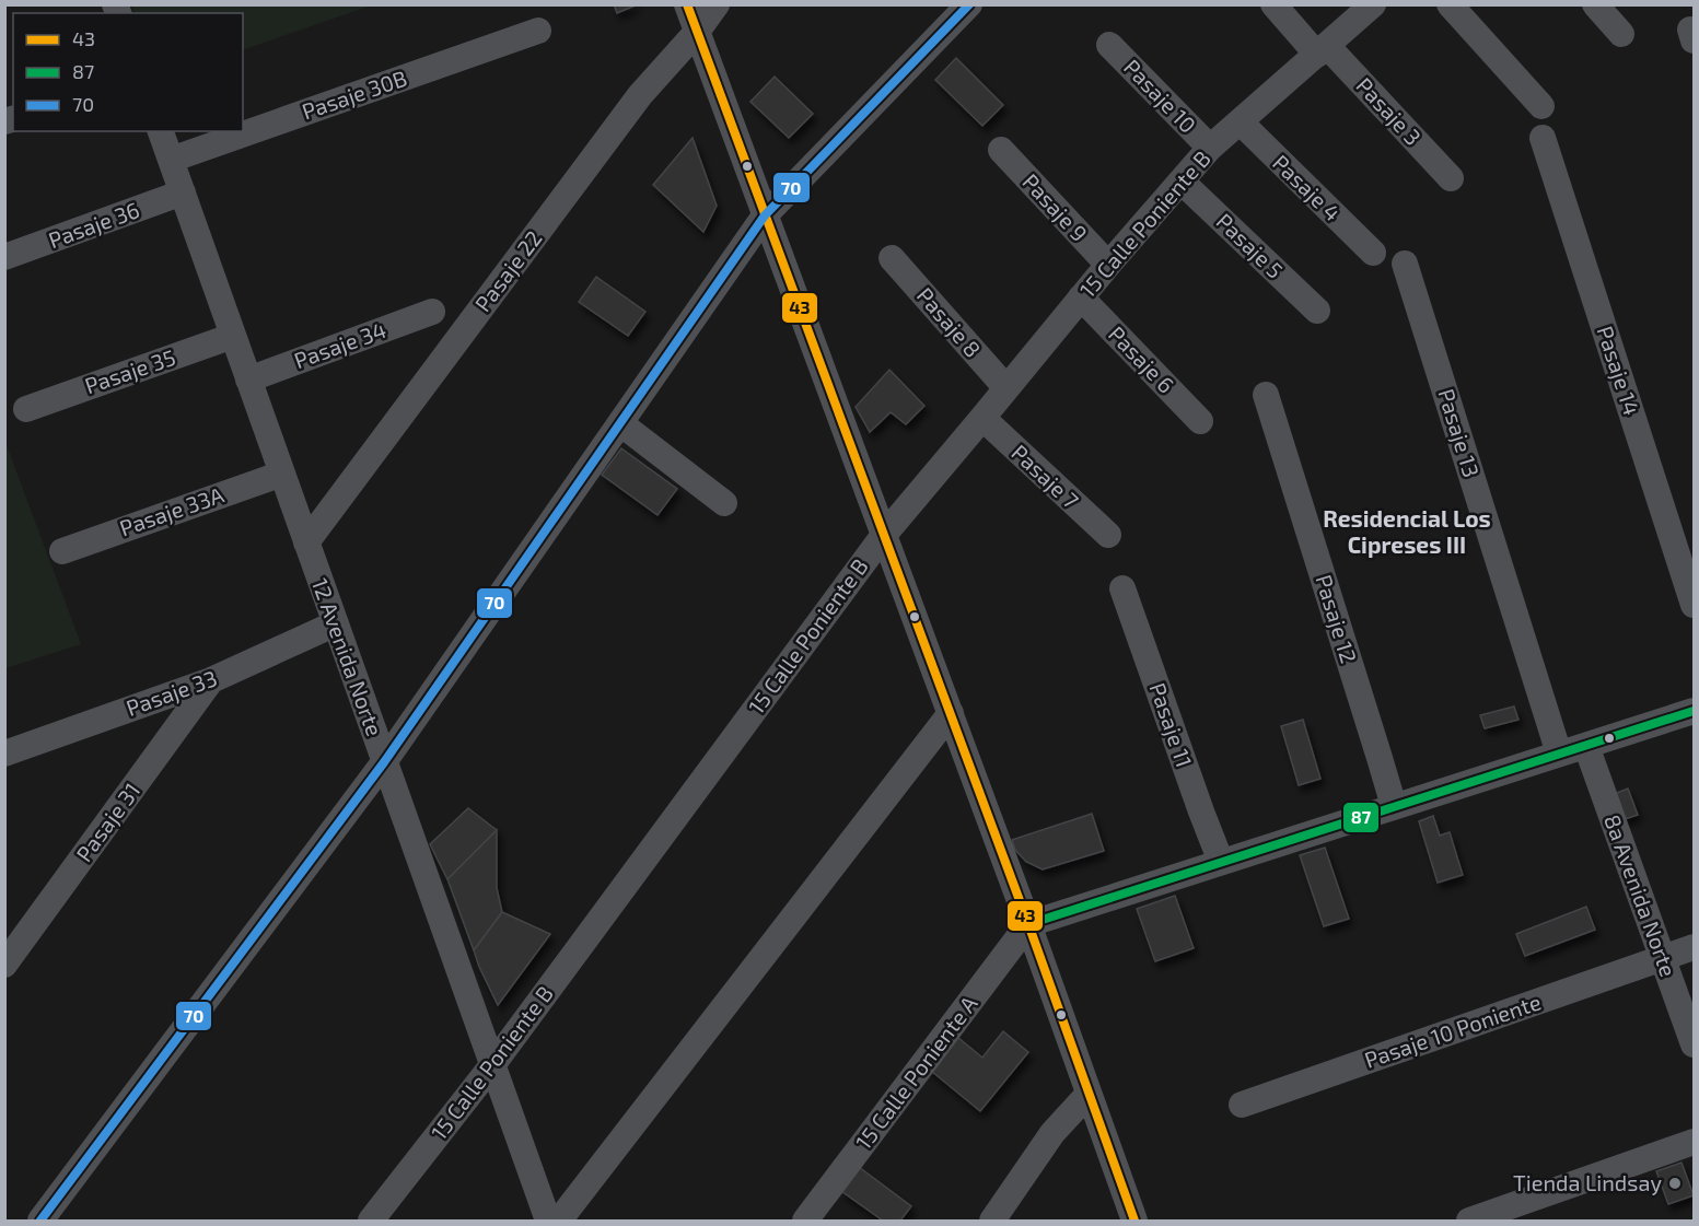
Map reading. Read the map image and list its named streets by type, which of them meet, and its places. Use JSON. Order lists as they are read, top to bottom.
{
  "streets": {
    "street": [
      "Pasaje 30B",
      "Pasaje 10",
      "Pasaje 3",
      "Pasaje 4",
      "Pasaje 9",
      "15 Calle Poniente B",
      "Pasaje 36",
      "Pasaje 5",
      "Pasaje 22",
      "Pasaje 8",
      "Pasaje 34",
      "Pasaje 6",
      "Pasaje 14",
      "Pasaje 35",
      "Pasaje 13",
      "Pasaje 7",
      "Pasaje 33A",
      "Pasaje 12",
      "12 Avenida Norte",
      "Pasaje 33",
      "Pasaje 11",
      "Pasaje 31",
      "8a Avenida Norte",
      "Pasaje 10 Poniente",
      "15 Calle Poniente A"
    ]
  },
  "crossings": [
    ["Pasaje 30B", "12 Avenida Norte"],
    ["Pasaje 10", "15 Calle Poniente B"],
    ["Pasaje 3", "15 Calle Poniente B"],
    ["Pasaje 4", "15 Calle Poniente B"],
    ["Pasaje 9", "15 Calle Poniente B"],
    ["15 Calle Poniente B", "Pasaje 5"],
    ["15 Calle Poniente B", "Pasaje 8"],
    ["15 Calle Poniente B", "Pasaje 6"],
    ["15 Calle Poniente B", "Pasaje 7"],
    ["15 Calle Poniente B", "12 Avenida Norte"],
    ["Pasaje 36", "12 Avenida Norte"],
    ["Pasaje 22", "12 Avenida Norte"],
    ["Pasaje 34", "12 Avenida Norte"],
    ["Pasaje 35", "12 Avenida Norte"],
    ["Pasaje 33A", "12 Avenida Norte"],
    ["12 Avenida Norte", "Pasaje 33"],
    ["Pasaje 33", "Pasaje 31"],
    ["8a Avenida Norte", "Pasaje 10 Poniente"]
  ],
  "districts": ["Residencial Los Cipreses III"],
  "places": ["Tienda Lindsay"],
  "lines": ["transit line 43", "transit line 70", "transit line 87"],
  "legend": ["43", "87", "70"]
}
